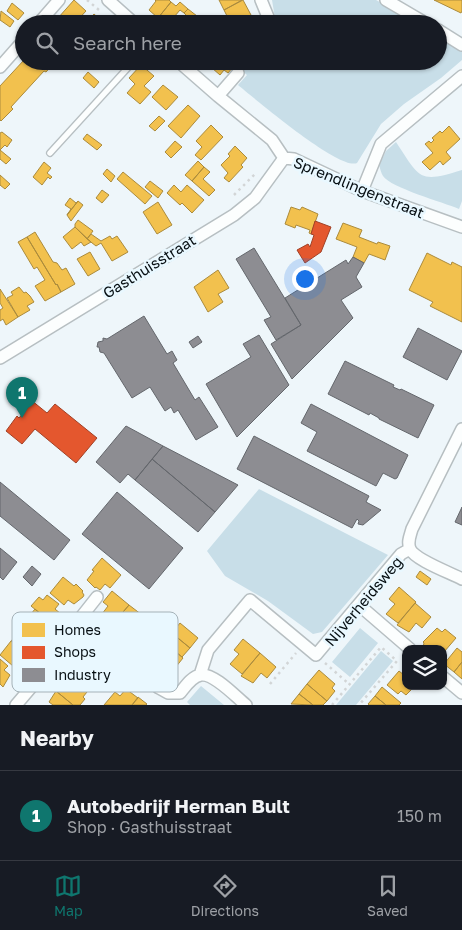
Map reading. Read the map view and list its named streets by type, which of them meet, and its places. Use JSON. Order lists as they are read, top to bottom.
{
  "streets": {
    "street": ["Sprendlingenstraat", "Gasthuisstraat", "Nijverheidsweg"]
  },
  "crossings": [
    ["Sprendlingenstraat", "Gasthuisstraat"]
  ],
  "legend": ["Homes", "Shops", "Industry"],
  "page": {
    "search": "Search here",
    "pins": "1",
    "heading": "Nearby",
    "list": [
      {
        "mark": "1",
        "name": "Autobedrijf Herman Bult",
        "note": "Shop · Gasthuisstraat",
        "value": "150 m"
      }
    ],
    "nav": ["Map", "Directions", "Saved"]
  }
}
